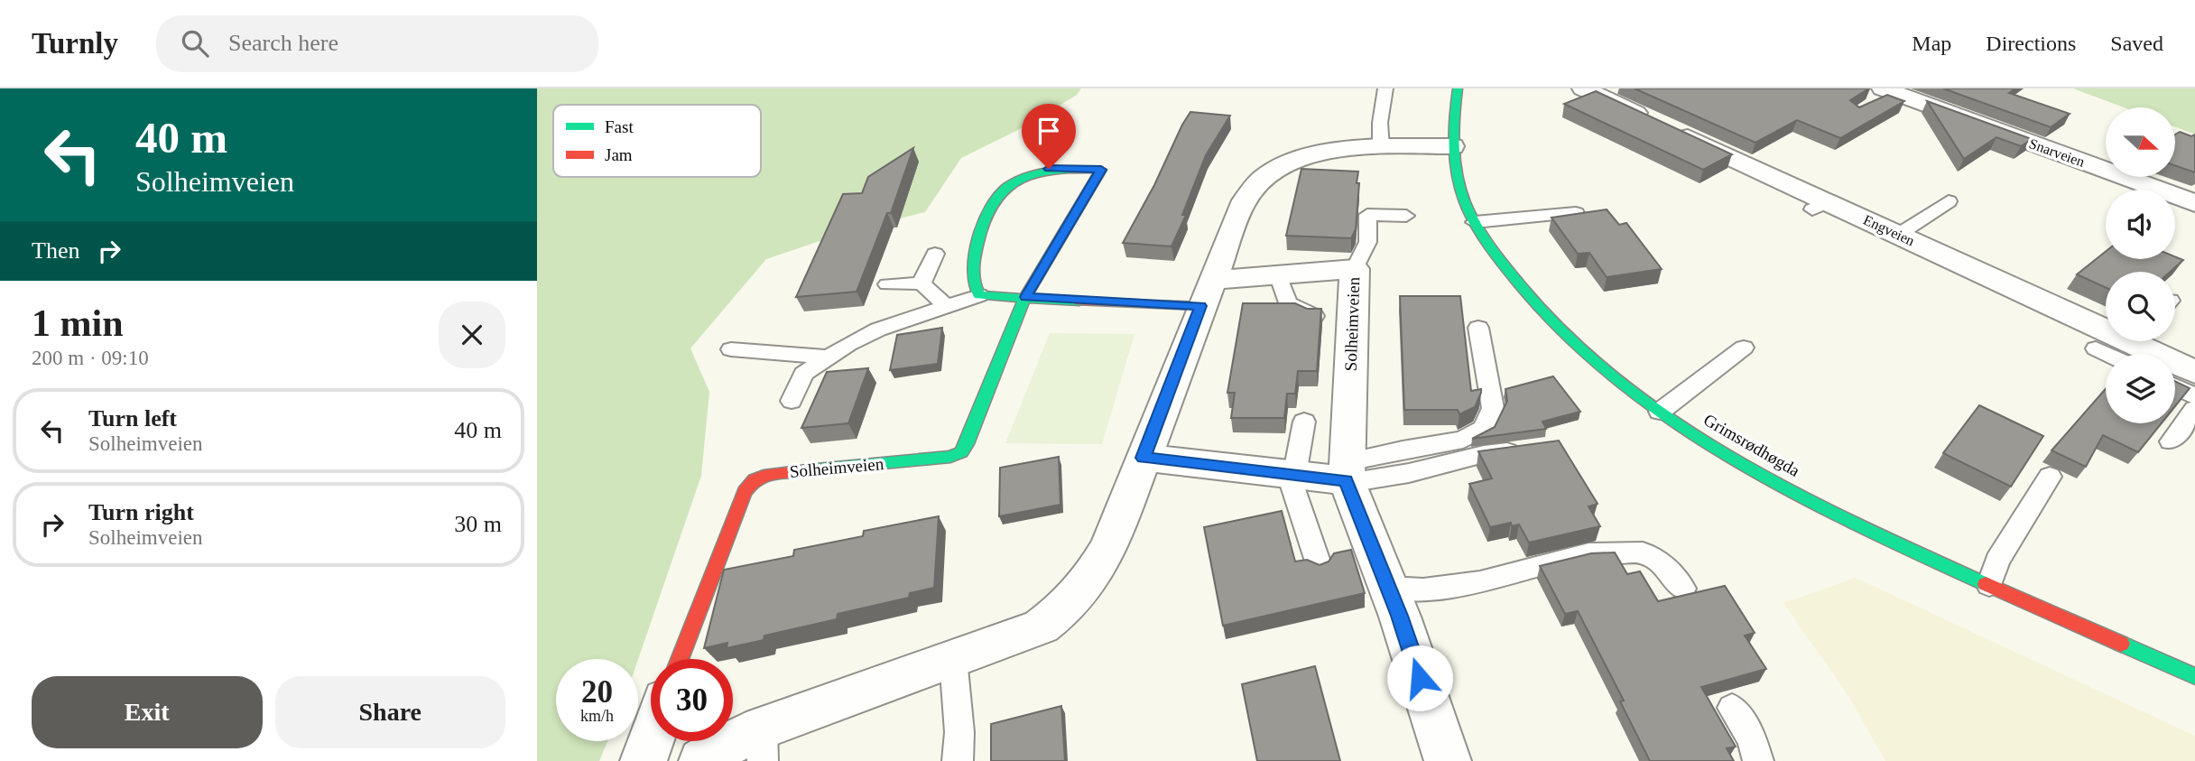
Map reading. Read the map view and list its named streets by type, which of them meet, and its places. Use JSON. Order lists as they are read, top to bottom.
{
  "streets": {
    "street": [
      "Snarveien",
      "Engveien",
      "Solheimveien",
      "Grimsrødhøgda"
    ]
  },
  "legend": ["Fast", "Jam"],
  "north": "right",
  "page": {
    "header": "Turnly",
    "search": "Search here",
    "nav": ["Map", "Directions", "Saved"],
    "turn": ["40 m", "Solheimveien"],
    "then": "Then",
    "heading": ["1 min", "200 m · 09:10"],
    "list": [
      {
        "name": "Turn left",
        "note": "Solheimveien",
        "value": "40 m"
      },
      {
        "name": "Turn right",
        "note": "Solheimveien",
        "value": "30 m"
      }
    ],
    "speed": "20 km/h",
    "limit": "30",
    "buttons": ["Exit", "Share"]
  }
}
